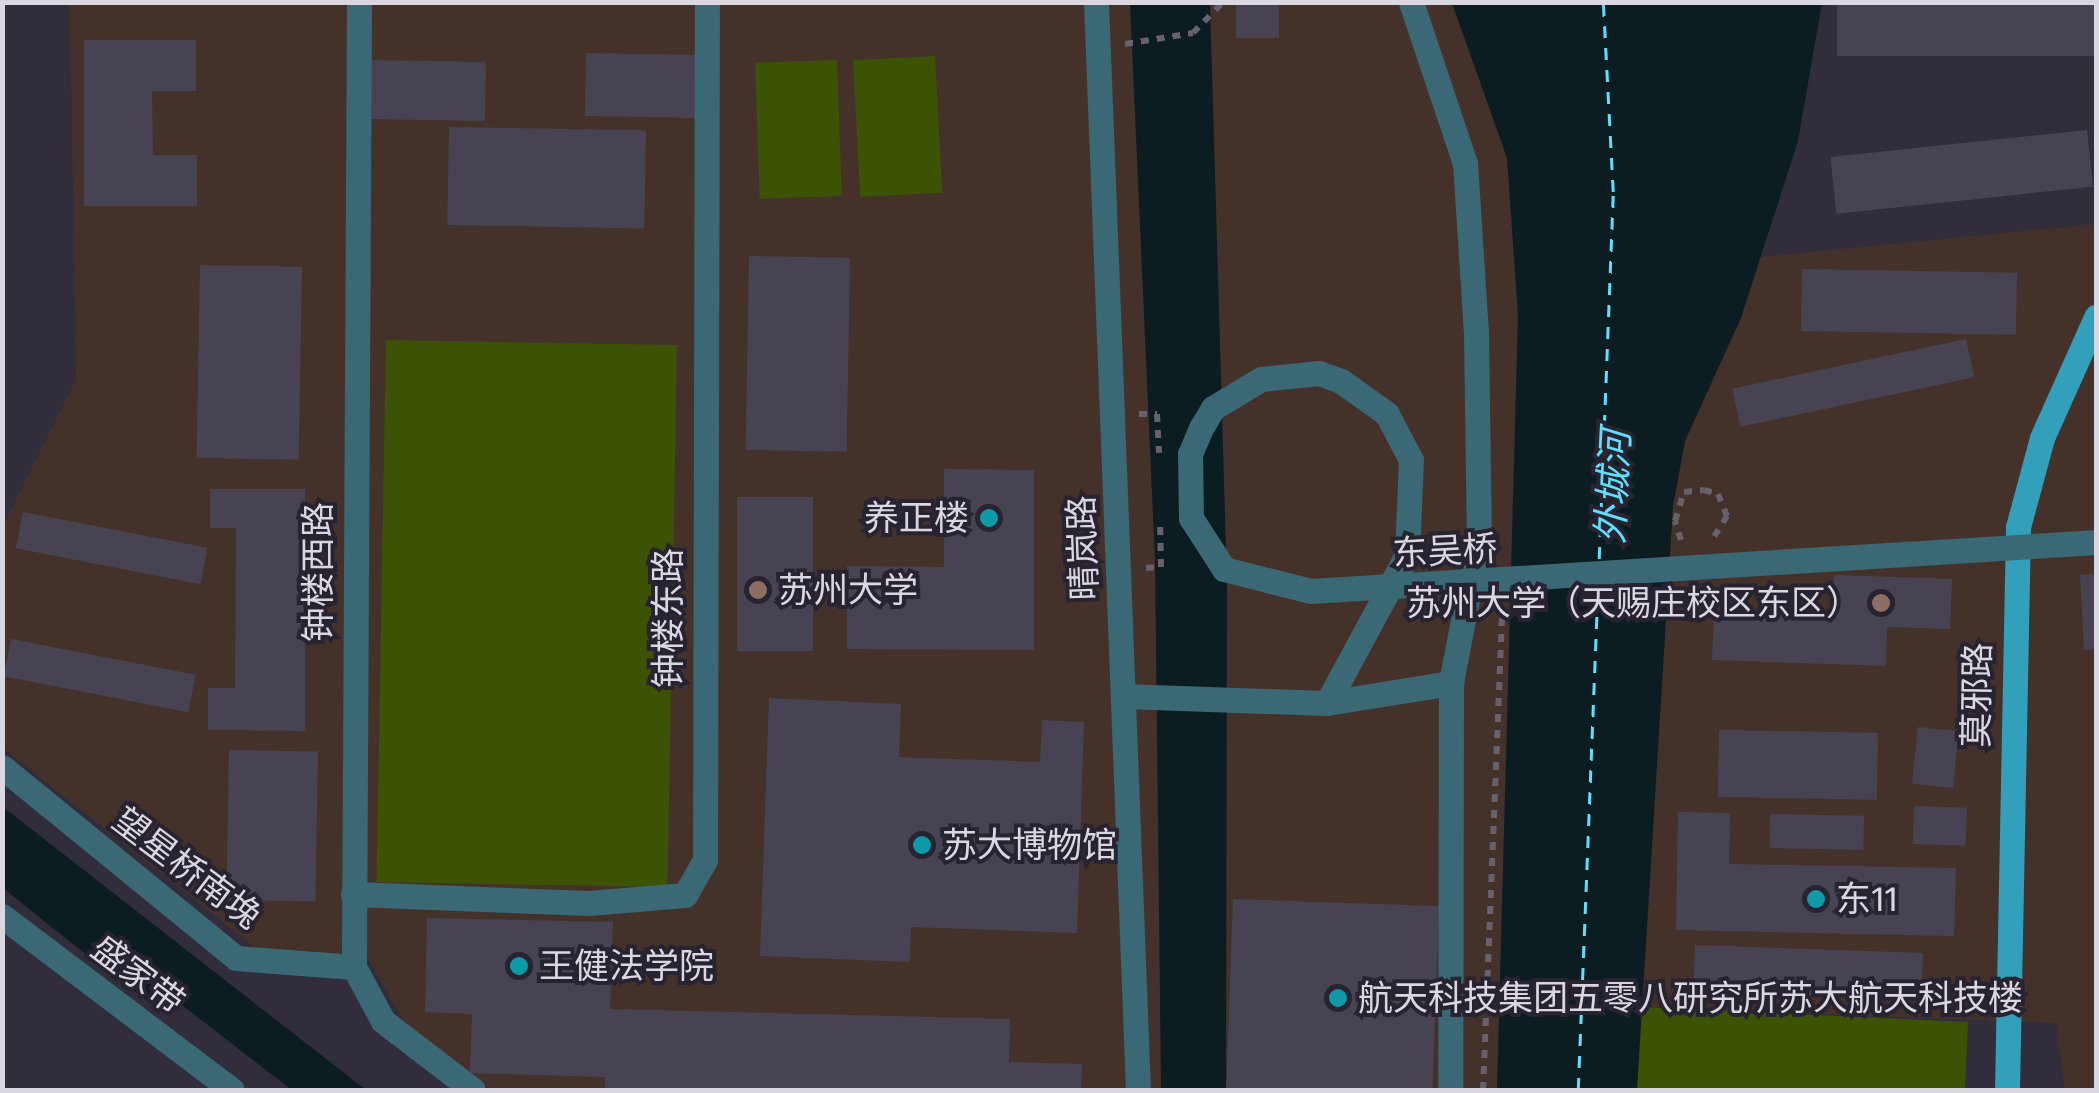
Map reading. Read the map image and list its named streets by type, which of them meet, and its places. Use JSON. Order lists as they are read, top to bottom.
{
  "streets": {
    "main road": ["莫邪路"],
    "street": [
      "晴岚路",
      "东吴桥",
      "钟楼西路",
      "钟楼东路",
      "望星桥南堍",
      "盛家带"
    ]
  },
  "crossings": [
    ["钟楼西路", "钟楼东路"],
    ["钟楼西路", "望星桥南堍"]
  ],
  "water": ["外城河"],
  "places": [
    "养正楼",
    "苏州大学",
    "苏州大学（天赐庄校区东区）",
    "苏大博物馆",
    "东11",
    "王健法学院",
    "航天科技集团五零八研究所苏大航天科技楼"
  ]
}
